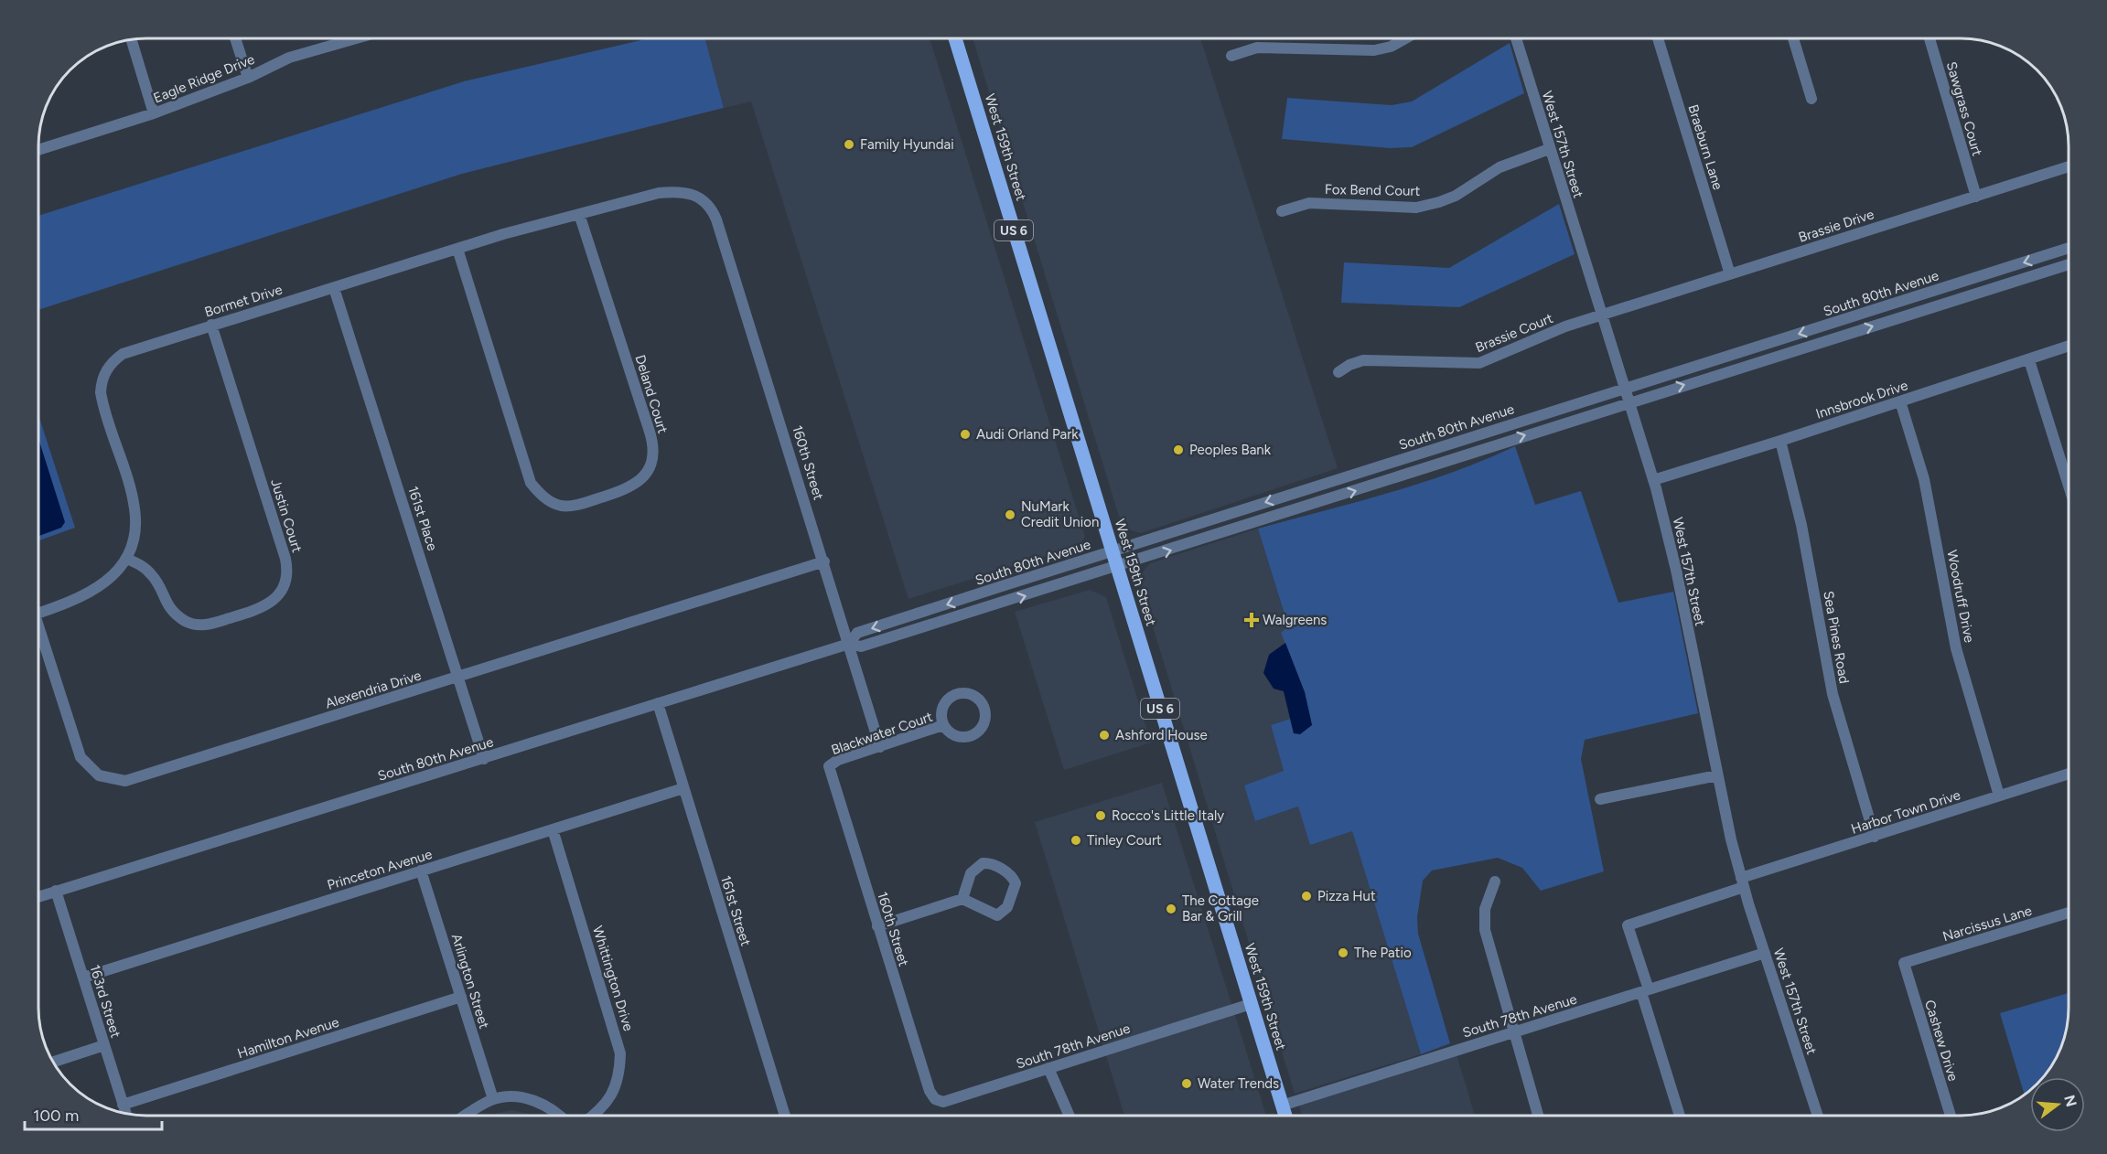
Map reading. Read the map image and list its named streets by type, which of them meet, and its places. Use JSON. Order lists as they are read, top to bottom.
{
  "streets": {
    "main road": ["West 159th Street", "US 6"],
    "street": [
      "Eagle Ridge Drive",
      "Sawgrass Court",
      "West 157th Street",
      "Braeburn Lane",
      "Fox Bend Court",
      "Brassie Drive",
      "South 80th Avenue",
      "Bormet Drive",
      "Brassie Court",
      "Deland Court",
      "Innsbrook Drive",
      "160th Street",
      "Justin Court",
      "161st Place",
      "Woodruff Drive",
      "Sea Pines Road",
      "Alexendria Drive",
      "Blackwater Court",
      "Harbor Town Drive",
      "Princeton Avenue",
      "161st Street",
      "Narcissus Lane",
      "Whittington Drive",
      "Arlington Street",
      "163rd Street",
      "South 78th Avenue",
      "Hamilton Avenue",
      "Cashew Drive"
    ]
  },
  "crossings": [
    ["Sawgrass Court", "Brassie Drive"],
    ["West 157th Street", "Fox Bend Court"],
    ["West 157th Street", "Brassie Drive"],
    ["West 157th Street", "South 80th Avenue"],
    ["West 157th Street", "Brassie Court"],
    ["West 157th Street", "Innsbrook Drive"],
    ["West 157th Street", "Harbor Town Drive"],
    ["West 157th Street", "South 78th Avenue"],
    ["West 159th Street", "South 80th Avenue"],
    ["West 159th Street", "South 78th Avenue"],
    ["Braeburn Lane", "Brassie Drive"],
    ["Brassie Drive", "Brassie Court"],
    ["South 80th Avenue", "160th Street"],
    ["South 80th Avenue", "161st Place"],
    ["South 80th Avenue", "161st Street"],
    ["South 80th Avenue", "163rd Street"],
    ["Bormet Drive", "Deland Court"],
    ["Bormet Drive", "160th Street"],
    ["Bormet Drive", "Justin Court"],
    ["Bormet Drive", "161st Place"],
    ["Innsbrook Drive", "Woodruff Drive"],
    ["Innsbrook Drive", "Sea Pines Road"],
    ["160th Street", "Alexendria Drive"],
    ["160th Street", "Blackwater Court"],
    ["160th Street", "South 78th Avenue"],
    ["161st Place", "Alexendria Drive"],
    ["Woodruff Drive", "Harbor Town Drive"],
    ["Sea Pines Road", "Harbor Town Drive"],
    ["Harbor Town Drive", "South 78th Avenue"],
    ["Princeton Avenue", "161st Street"],
    ["Princeton Avenue", "Whittington Drive"],
    ["Princeton Avenue", "Arlington Street"],
    ["Princeton Avenue", "163rd Street"],
    ["Narcissus Lane", "Cashew Drive"],
    ["Arlington Street", "Hamilton Avenue"],
    ["163rd Street", "Hamilton Avenue"]
  ],
  "places": {
    "other": [
      "Family Hyundai",
      "Audi Orland Park",
      "Peoples Bank",
      "NuMark Credit Union",
      "Ashford House",
      "Rocco's Little Italy",
      "Tinley Court",
      "Pizza Hut",
      "The Cottage Bar & Grill",
      "The Patio",
      "Water Trends"
    ],
    "health": ["Walgreens"]
  },
  "scale_bar": "100 m",
  "north": "right"
}
